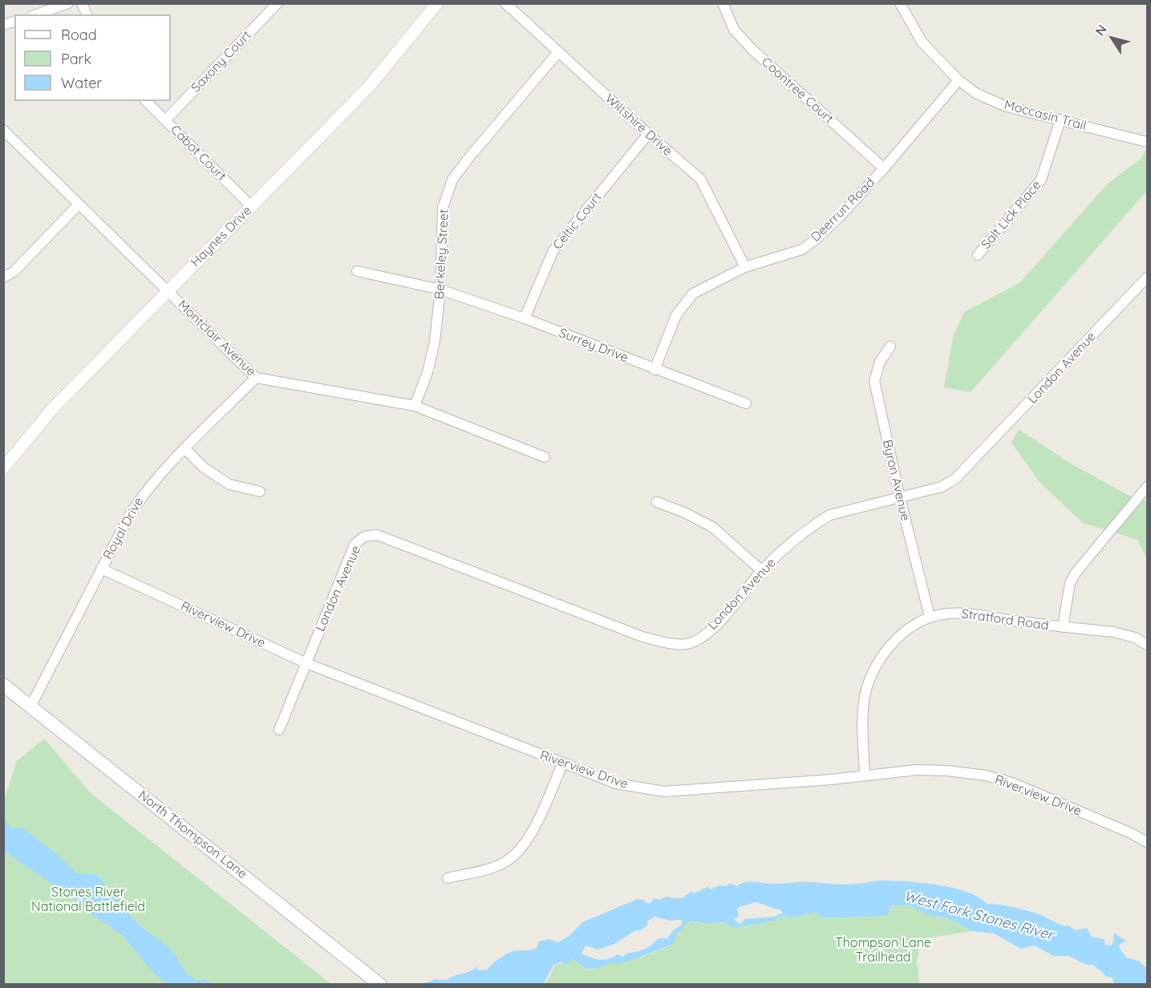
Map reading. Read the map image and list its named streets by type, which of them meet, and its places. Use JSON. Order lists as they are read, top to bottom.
{
  "streets": {
    "main road": ["North Thompson Lane"],
    "street": [
      "Saxony Court",
      "Coontree Court",
      "Moccasin Trail",
      "Wiltshire Drive",
      "Cabot Court",
      "Deerrun Road",
      "Salt Lick Place",
      "Celtic Court",
      "Haynes Drive",
      "Berkeley Street",
      "Montclair Avenue",
      "Surrey Drive",
      "London Avenue",
      "Byron Avenue",
      "Royal Drive",
      "Stratford Road",
      "Riverview Drive"
    ]
  },
  "crossings": [
    ["Saxony Court", "Cabot Court"],
    ["Coontree Court", "Deerrun Road"],
    ["Moccasin Trail", "Deerrun Road"],
    ["Moccasin Trail", "Salt Lick Place"],
    ["Wiltshire Drive", "Deerrun Road"],
    ["Wiltshire Drive", "Celtic Court"],
    ["Wiltshire Drive", "Berkeley Street"],
    ["Cabot Court", "Haynes Drive"],
    ["Deerrun Road", "Surrey Drive"],
    ["Celtic Court", "Surrey Drive"],
    ["Haynes Drive", "Montclair Avenue"],
    ["Berkeley Street", "Montclair Avenue"],
    ["Berkeley Street", "Surrey Drive"],
    ["Montclair Avenue", "Royal Drive"],
    ["London Avenue", "Byron Avenue"],
    ["London Avenue", "Riverview Drive"],
    ["Byron Avenue", "Stratford Road"],
    ["Royal Drive", "Riverview Drive"],
    ["Royal Drive", "North Thompson Lane"],
    ["Stratford Road", "Riverview Drive"]
  ],
  "water": ["West Fork Stones River"],
  "parks": ["Stones River National Battlefield", "Thompson Lane Trailhead"],
  "legend": ["Road", "Park", "Water"],
  "north": "top left"
}
